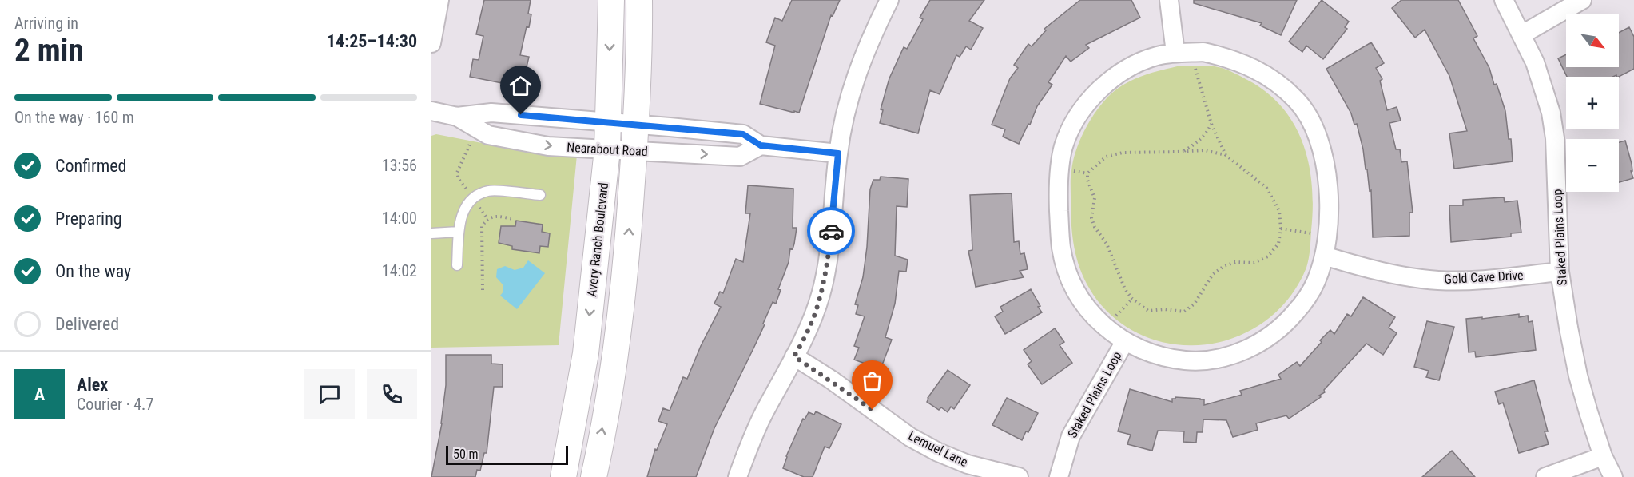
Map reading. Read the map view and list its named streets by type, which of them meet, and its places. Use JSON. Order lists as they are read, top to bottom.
{
  "streets": {
    "main road": ["Avery Ranch Boulevard"],
    "street": [
      "Nearabout Road",
      "Staked Plains Loop",
      "Gold Cave Drive",
      "Lemuel Lane"
    ]
  },
  "crossings": [
    ["Nearabout Road", "Avery Ranch Boulevard"],
    ["Staked Plains Loop", "Gold Cave Drive"]
  ],
  "scale_bar": "50 m",
  "north": "bottom right",
  "page": {
    "heading": ["2 min", "Arriving in", "14:25–14:30"],
    "panel": ["Alex", "Courier · 4.7"],
    "map_buttons": ["+", "−"],
    "bar": "On the way · 160 m",
    "list": [
      ["Confirmed", "13:56"],
      ["Preparing", "14:00"],
      ["On the way", "14:02"],
      "Delivered"
    ],
    "round": "A",
    "scale": "50 m"
  }
}
